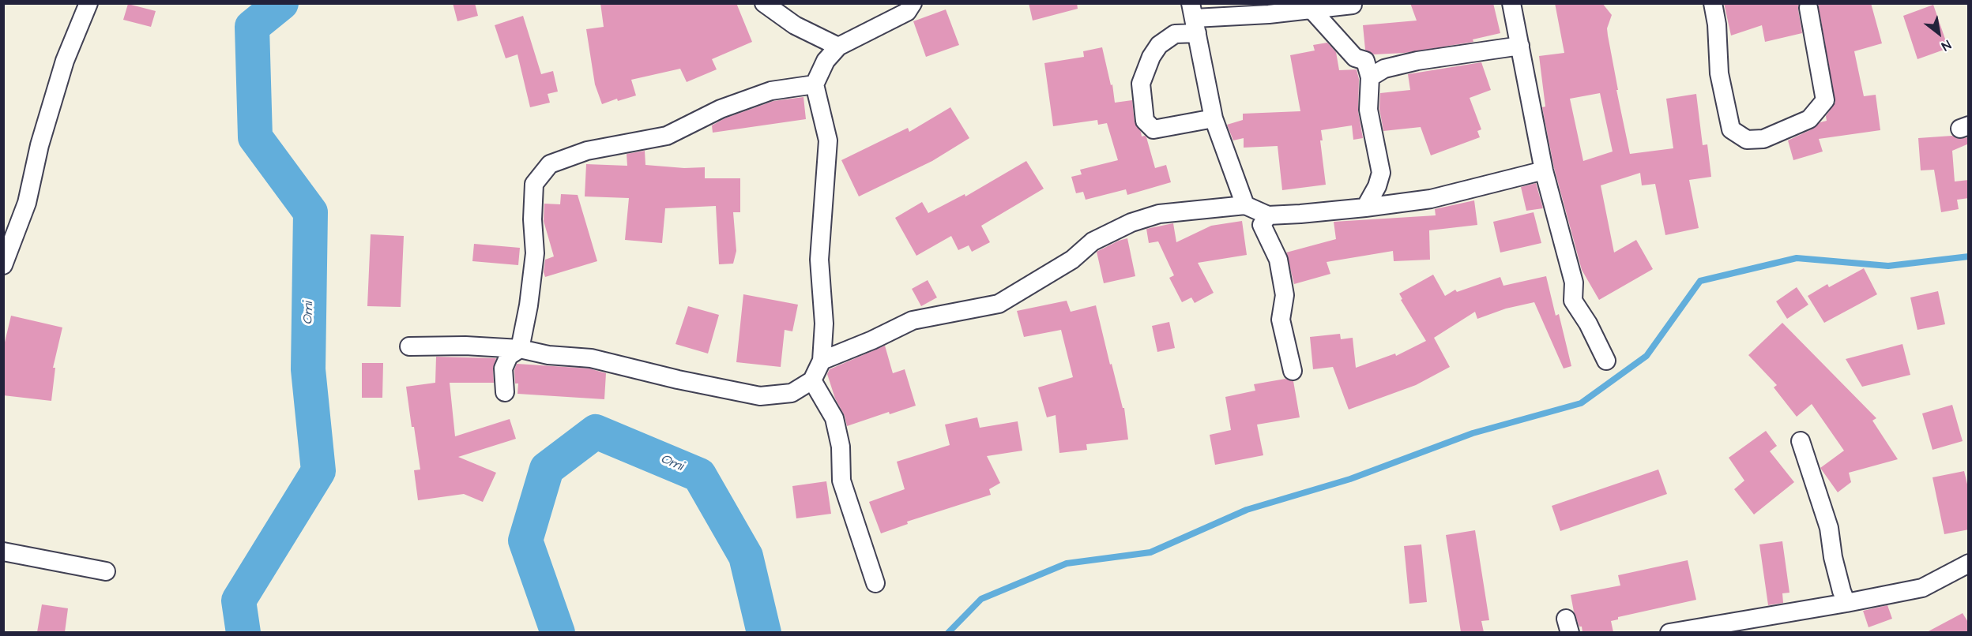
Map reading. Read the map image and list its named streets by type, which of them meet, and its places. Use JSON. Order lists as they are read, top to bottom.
{
  "water": ["Omi"],
  "north": "bottom right"
}
